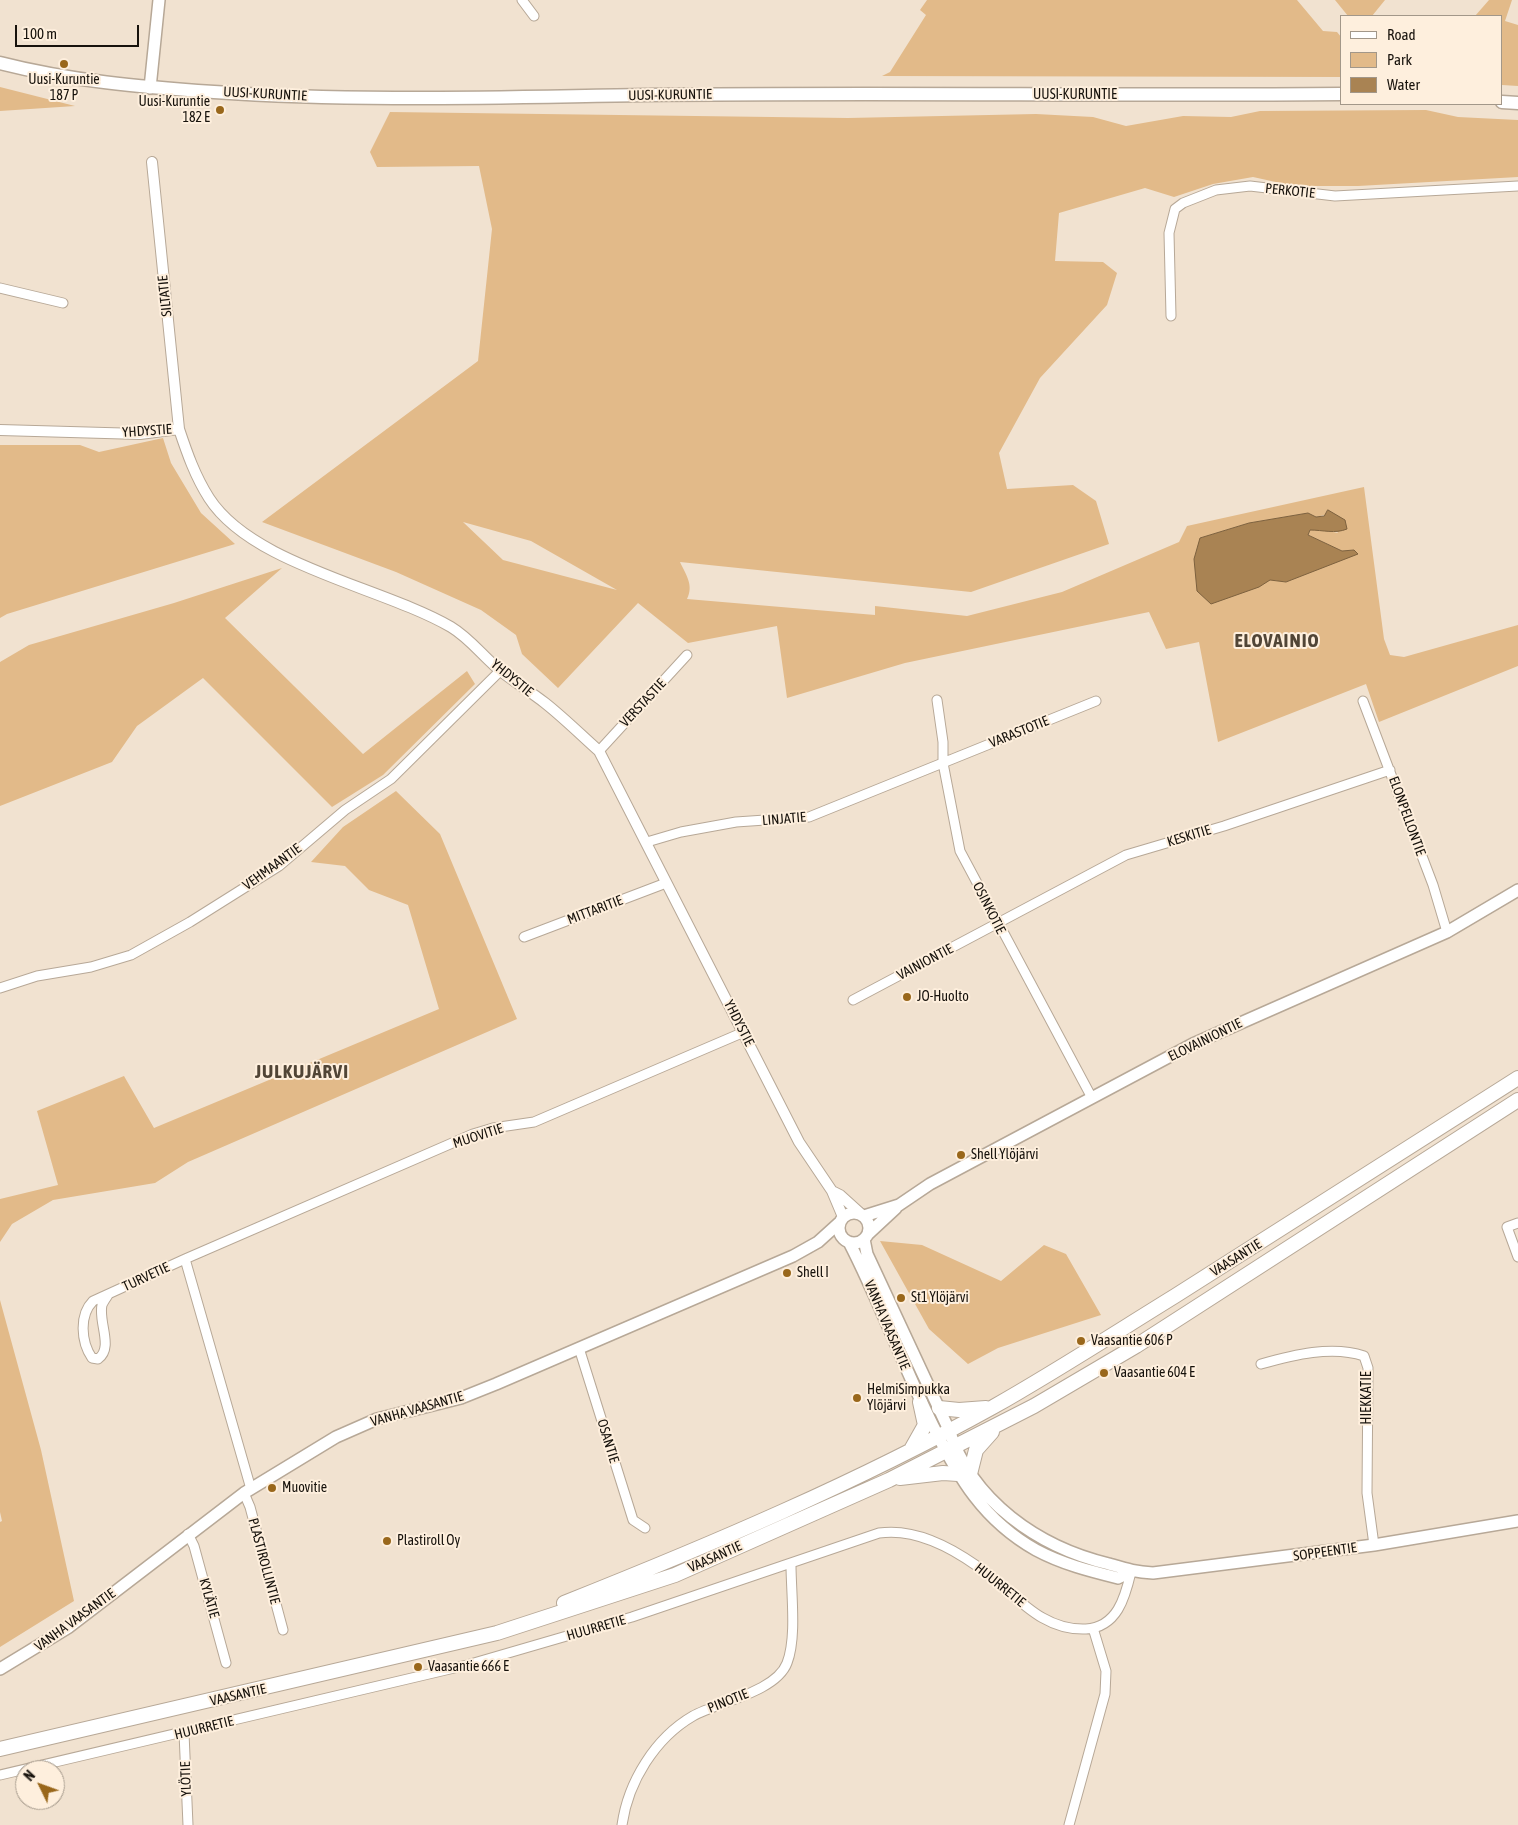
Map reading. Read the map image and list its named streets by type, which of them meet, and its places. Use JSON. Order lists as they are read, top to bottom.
{
  "streets": {
    "highway": ["VAASANTIE"],
    "main road": [
      "UUSI-KURUNTIE",
      "ELOVAINIONTIE",
      "VANHA VAASANTIE",
      "SOPPEENTIE"
    ],
    "street": [
      "PERKOTIE",
      "SILTATIE",
      "YHDYSTIE",
      "VERSTASTIE",
      "VARASTOTIE",
      "ELONPELLONTIE",
      "LINJATIE",
      "KESKITIE",
      "VEHMAANTIE",
      "OSINKOTIE",
      "MITTARITIE",
      "VAINIONTIE",
      "MUOVITIE",
      "TURVETIE",
      "HIEKKATIE",
      "OSANTIE",
      "PLASTIROLLINTIE",
      "HUURRETIE",
      "KYLÄTIE",
      "PINOTIE",
      "YLÖTIE"
    ]
  },
  "crossings": [
    ["SILTATIE", "YHDYSTIE"],
    ["YHDYSTIE", "VERSTASTIE"],
    ["YHDYSTIE", "LINJATIE"],
    ["YHDYSTIE", "VEHMAANTIE"],
    ["YHDYSTIE", "MITTARITIE"],
    ["YHDYSTIE", "ELOVAINIONTIE"],
    ["YHDYSTIE", "MUOVITIE"],
    ["YHDYSTIE", "VANHA VAASANTIE"],
    ["VARASTOTIE", "LINJATIE"],
    ["VARASTOTIE", "OSINKOTIE"],
    ["ELONPELLONTIE", "KESKITIE"],
    ["ELONPELLONTIE", "ELOVAINIONTIE"],
    ["LINJATIE", "OSINKOTIE"],
    ["KESKITIE", "OSINKOTIE"],
    ["KESKITIE", "VAINIONTIE"],
    ["OSINKOTIE", "VAINIONTIE"],
    ["OSINKOTIE", "ELOVAINIONTIE"],
    ["ELOVAINIONTIE", "VANHA VAASANTIE"],
    ["MUOVITIE", "TURVETIE"],
    ["VAASANTIE", "VANHA VAASANTIE"],
    ["VAASANTIE", "SOPPEENTIE"],
    ["VANHA VAASANTIE", "OSANTIE"],
    ["VANHA VAASANTIE", "SOPPEENTIE"],
    ["VANHA VAASANTIE", "PLASTIROLLINTIE"],
    ["VANHA VAASANTIE", "KYLÄTIE"],
    ["HIEKKATIE", "SOPPEENTIE"],
    ["SOPPEENTIE", "HUURRETIE"],
    ["HUURRETIE", "PINOTIE"],
    ["HUURRETIE", "YLÖTIE"]
  ],
  "districts": ["ELOVAINIO", "JULKUJÄRVI"],
  "places": [
    "Uusi-Kuruntie 187 P",
    "Uusi-Kuruntie 182 E",
    "JO-Huolto",
    "Shell Ylöjärvi",
    "Shell I",
    "St1 Ylöjärvi",
    "Vaasantie 606 P",
    "Vaasantie 604 E",
    "HelmiSimpukka Ylöjärvi",
    "Muovitie",
    "Plastiroll Oy",
    "Vaasantie 666 E"
  ],
  "legend": ["Road", "Park", "Water"],
  "scale_bar": "100 m",
  "north": "top left"
}
